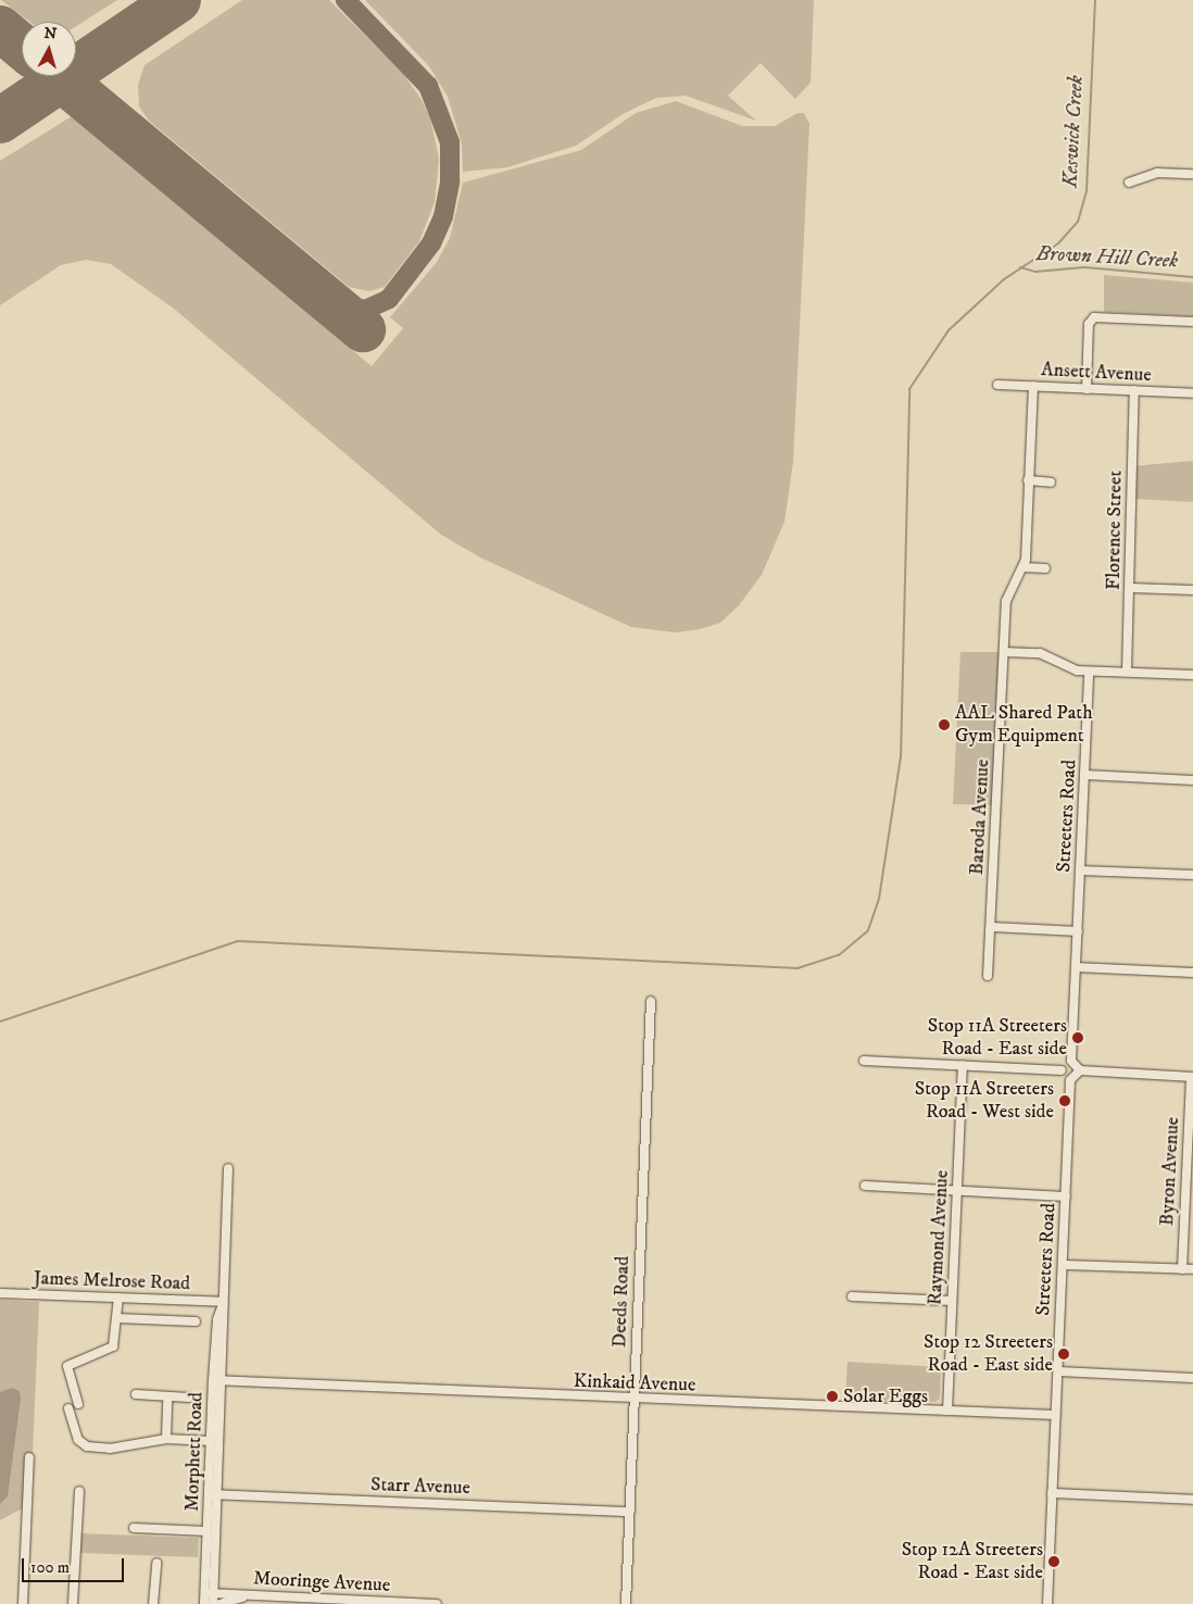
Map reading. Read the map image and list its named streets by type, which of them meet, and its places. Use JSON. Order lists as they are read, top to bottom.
{
  "streets": {
    "street": [
      "Ansett Avenue",
      "Florence Street",
      "Streeters Road",
      "Baroda Avenue",
      "Byron Avenue",
      "Raymond Avenue",
      "James Melrose Road",
      "Deeds Road",
      "Kinkaid Avenue",
      "Morphett Road",
      "Starr Avenue",
      "Mooringe Avenue"
    ]
  },
  "crossings": [
    ["Ansett Avenue", "Florence Street"],
    ["Ansett Avenue", "Baroda Avenue"],
    ["Streeters Road", "Kinkaid Avenue"],
    ["Raymond Avenue", "Kinkaid Avenue"],
    ["James Melrose Road", "Morphett Road"],
    ["Deeds Road", "Kinkaid Avenue"],
    ["Deeds Road", "Starr Avenue"],
    ["Kinkaid Avenue", "Morphett Road"],
    ["Morphett Road", "Starr Avenue"],
    ["Morphett Road", "Mooringe Avenue"]
  ],
  "water": ["Keswick Creek", "Brown Hill Creek"],
  "places": [
    "AAL Shared Path Gym Equipment",
    "Stop 11A Streeters Road - East side",
    "Stop 11A Streeters Road - West side",
    "Stop 12 Streeters Road - East side",
    "Solar Eggs",
    "Stop 12A Streeters Road - East side"
  ],
  "scale_bar": "100 m",
  "north": "top"
}
